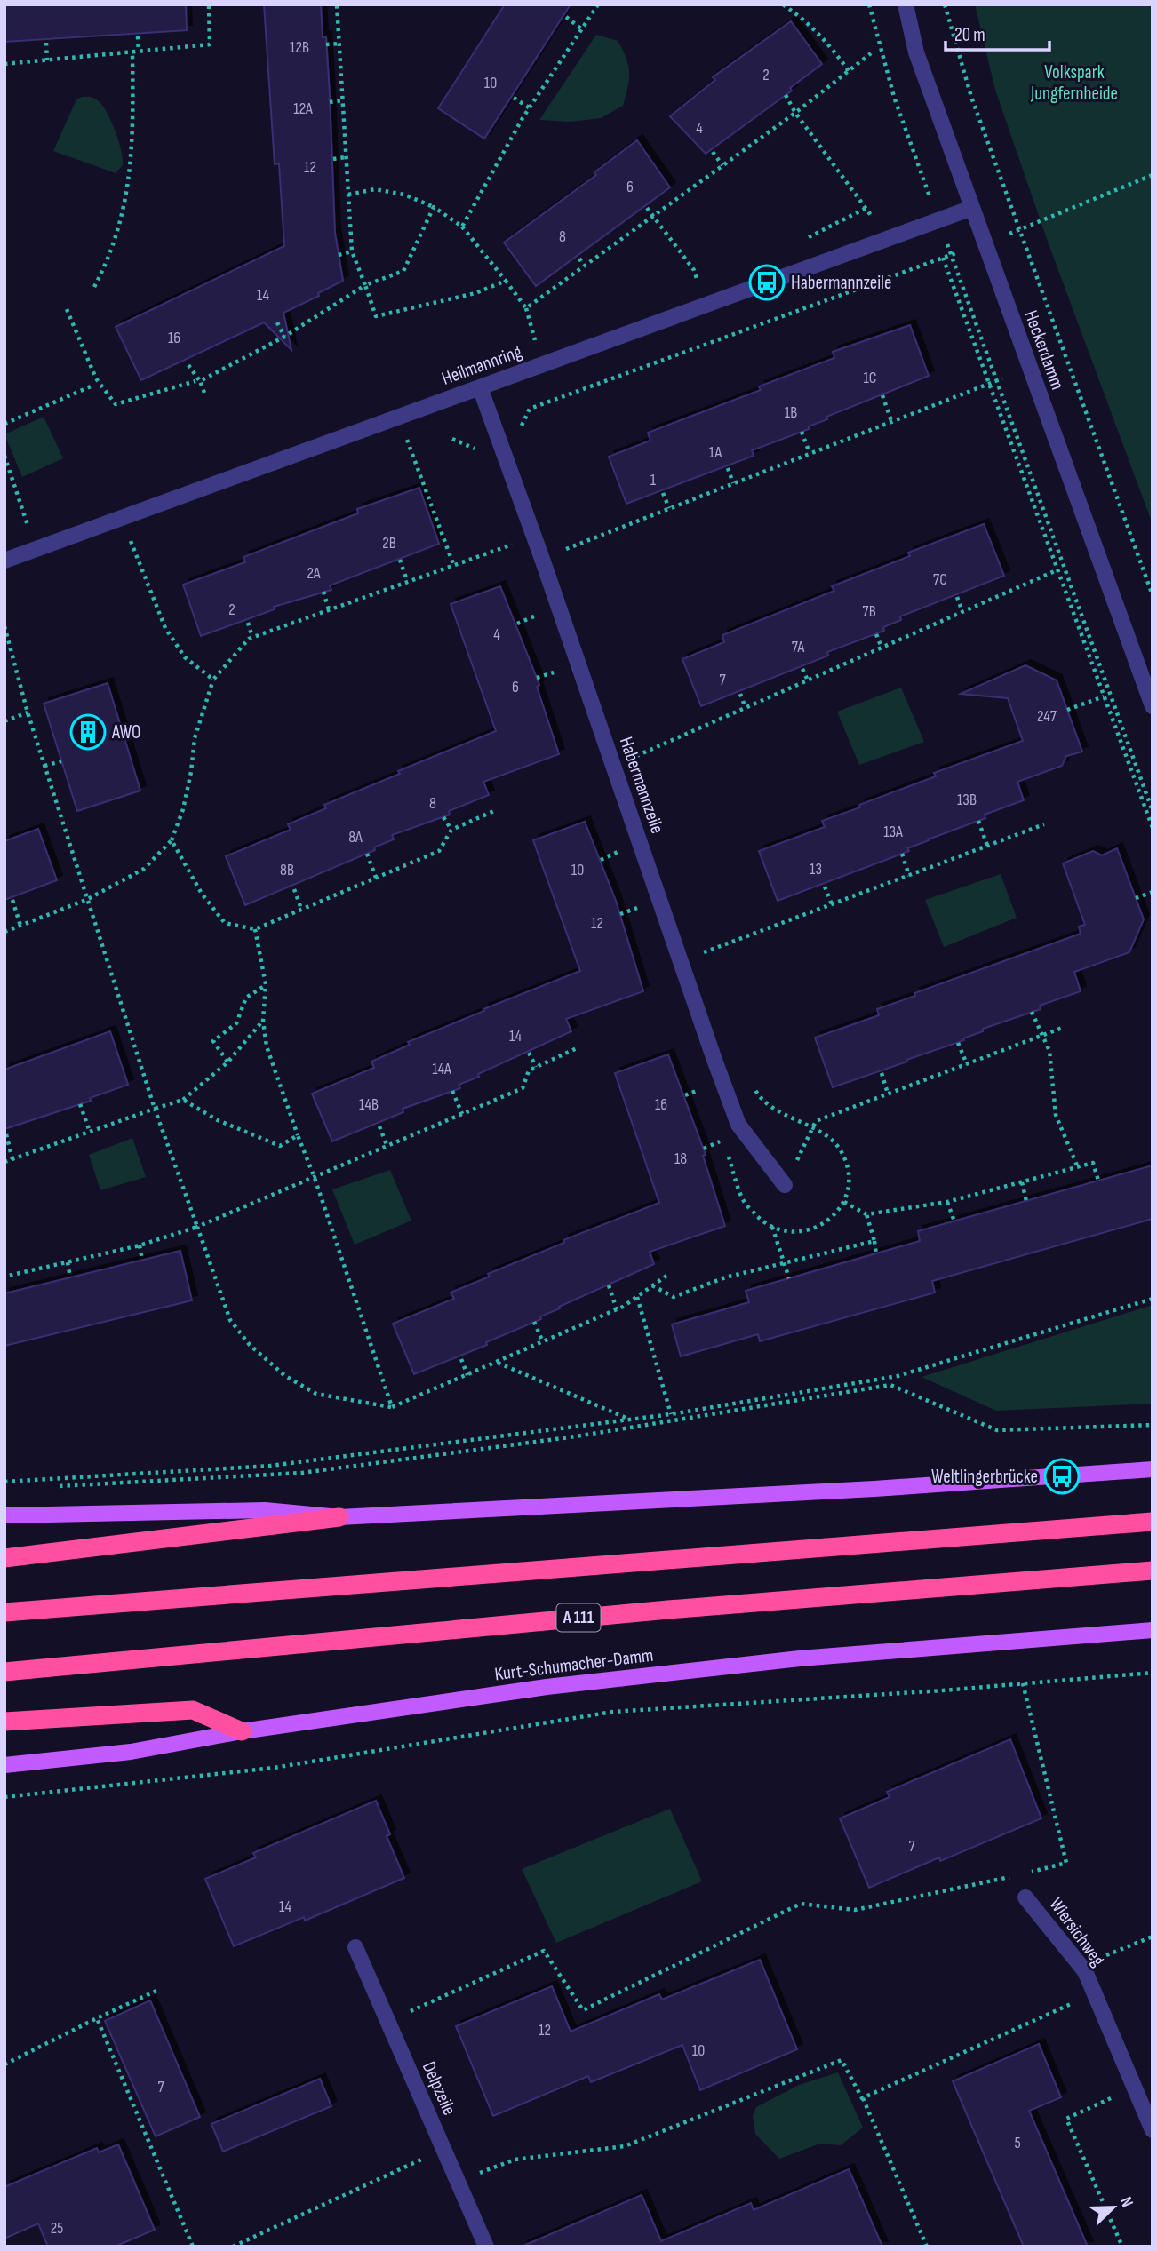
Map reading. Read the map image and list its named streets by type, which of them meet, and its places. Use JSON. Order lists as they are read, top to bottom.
{
  "streets": {
    "highway": ["A 111"],
    "main road": ["Kurt-Schumacher-Damm"],
    "street": [
      "Heckerdamm",
      "Heilmannring",
      "Habermannzeile",
      "Wiersichweg",
      "Delpzeile"
    ]
  },
  "crossings": [
    ["Heckerdamm", "Heilmannring"],
    ["Heilmannring", "Habermannzeile"]
  ],
  "parks": ["Volkspark Jungfernheide"],
  "places": {
    "bus stop": ["Habermannzeile", "Weltlingerbrücke"],
    "building": ["AWO"]
  },
  "house_numbers": [
    "12B",
    "2",
    "10",
    "12A",
    "4",
    "12",
    "6",
    "8",
    "14",
    "16",
    "1C",
    "1B",
    "1A",
    "1",
    "2B",
    "2A",
    "7C",
    "2",
    "7B",
    "4",
    "7A",
    "7",
    "6",
    "247",
    "13B",
    "8",
    "13A",
    "8A",
    "13",
    "8B",
    "10",
    "12",
    "14",
    "14A",
    "14B",
    "16",
    "18",
    "7",
    "14",
    "12",
    "10",
    "7",
    "5",
    "25"
  ],
  "scale_bar": "20 m",
  "north": "top right"
}
